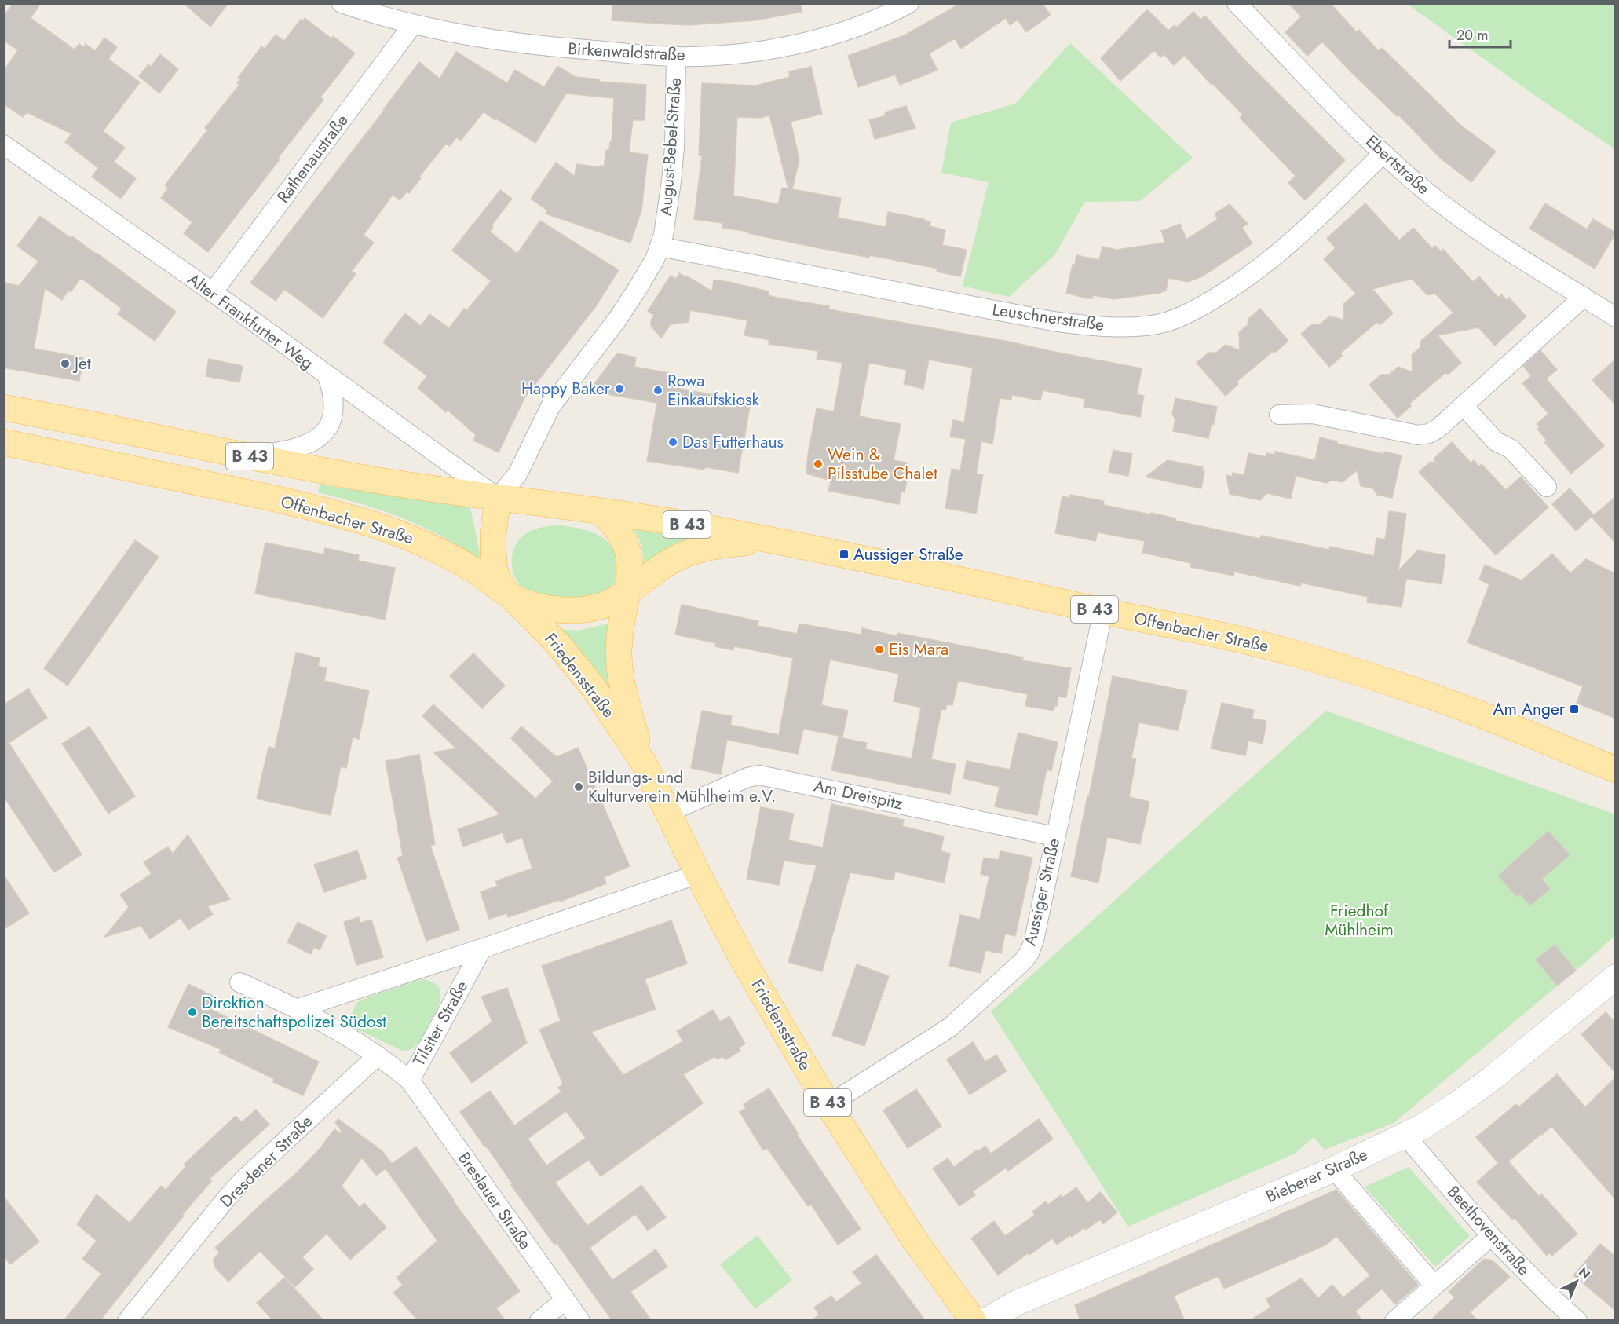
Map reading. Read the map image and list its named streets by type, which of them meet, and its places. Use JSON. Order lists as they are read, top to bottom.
{
  "streets": {
    "main road": ["B 43", "Offenbacher Straße", "Friedensstraße"],
    "street": [
      "Birkenwaldstraße",
      "August-Bebel-Straße",
      "Rathenaustraße",
      "Ebertstraße",
      "Leuschnerstraße",
      "Alter Frankfurter Weg",
      "Am Dreispitz",
      "Aussiger Straße",
      "Tilsiter Straße",
      "Dresdener Straße",
      "Bieberer Straße",
      "Breslauer Straße",
      "Beethovenstraße"
    ]
  },
  "crossings": [
    ["Birkenwaldstraße", "August-Bebel-Straße"],
    ["Birkenwaldstraße", "Rathenaustraße"],
    ["August-Bebel-Straße", "Leuschnerstraße"],
    ["August-Bebel-Straße", "Alter Frankfurter Weg"],
    ["August-Bebel-Straße", "Offenbacher Straße"],
    ["August-Bebel-Straße", "Friedensstraße"],
    ["Rathenaustraße", "Alter Frankfurter Weg"],
    ["Ebertstraße", "Leuschnerstraße"],
    ["Alter Frankfurter Weg", "Offenbacher Straße"],
    ["Alter Frankfurter Weg", "Friedensstraße"],
    ["Offenbacher Straße", "Friedensstraße"],
    ["Offenbacher Straße", "Aussiger Straße"],
    ["Friedensstraße", "Am Dreispitz"],
    ["Friedensstraße", "Aussiger Straße"],
    ["Friedensstraße", "Tilsiter Straße"],
    ["Am Dreispitz", "Aussiger Straße"],
    ["Tilsiter Straße", "Dresdener Straße"],
    ["Tilsiter Straße", "Breslauer Straße"],
    ["Bieberer Straße", "Beethovenstraße"]
  ],
  "parks": ["Friedhof Mühlheim"],
  "places": {
    "other": [
      "Jet",
      "Happy Baker",
      "Rowa Einkaufskiosk",
      "Das Futterhaus",
      "Wein & Pilsstube Chalet",
      "Eis Mara",
      "Bildungs- und Kulturverein Mühlheim e.V.",
      "Direktion Bereitschaftspolizei Südost"
    ],
    "transit": ["Aussiger Straße", "Am Anger"]
  },
  "scale_bar": "20 m",
  "north": "top right"
}
